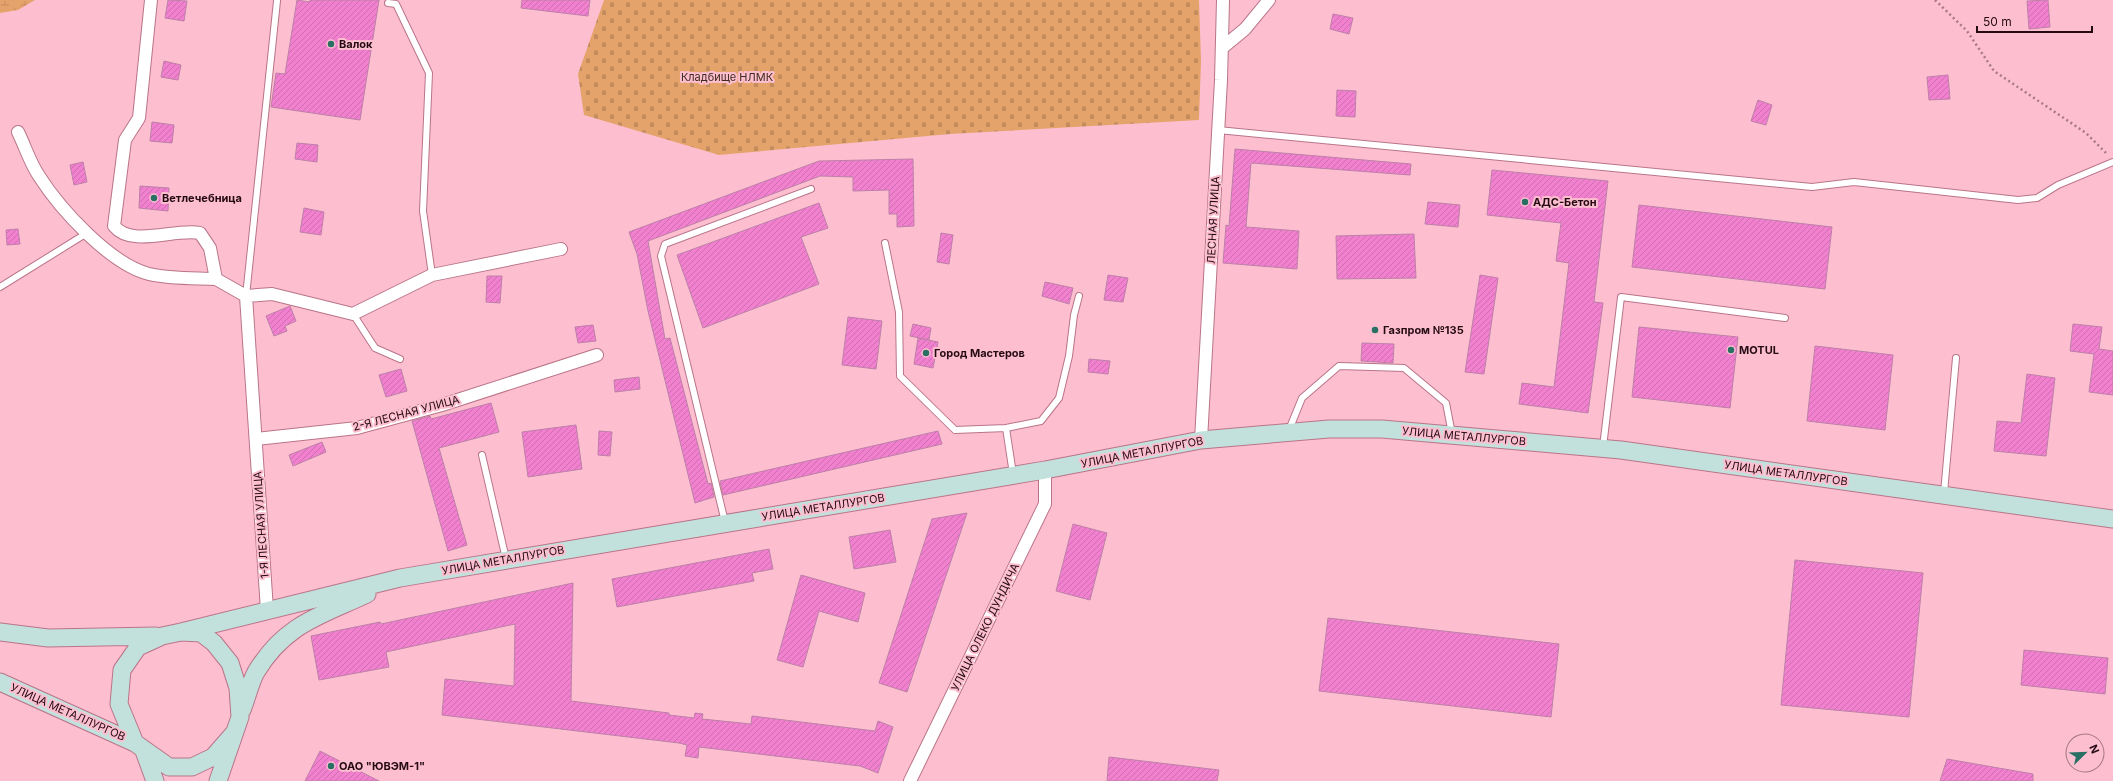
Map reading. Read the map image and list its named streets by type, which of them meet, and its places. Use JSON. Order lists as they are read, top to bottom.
{
  "streets": {
    "main road": ["УЛИЦА МЕТАЛЛУРГОВ"],
    "street": [
      "ЛЕСНАЯ УЛИЦА",
      "2-Я ЛЕСНАЯ УЛИЦА",
      "1-Я ЛЕСНАЯ УЛИЦА",
      "УЛИЦА ОЛЕКО ДУНДИЧА"
    ]
  },
  "crossings": [
    ["ЛЕСНАЯ УЛИЦА", "УЛИЦА МЕТАЛЛУРГОВ"],
    ["2-Я ЛЕСНАЯ УЛИЦА", "1-Я ЛЕСНАЯ УЛИЦА"],
    ["УЛИЦА МЕТАЛЛУРГОВ", "1-Я ЛЕСНАЯ УЛИЦА"],
    ["УЛИЦА МЕТАЛЛУРГОВ", "УЛИЦА ОЛЕКО ДУНДИЧА"]
  ],
  "parks": ["Кладбище НЛМК"],
  "places": [
    "Валок",
    "Ветлечебница",
    "АДС-Бетон",
    "Газпром №135",
    "MOTUL",
    "Город Мастеров",
    "ОАО \"ЮВЭМ-1\""
  ],
  "scale_bar": "50 m",
  "north": "top right"
}
